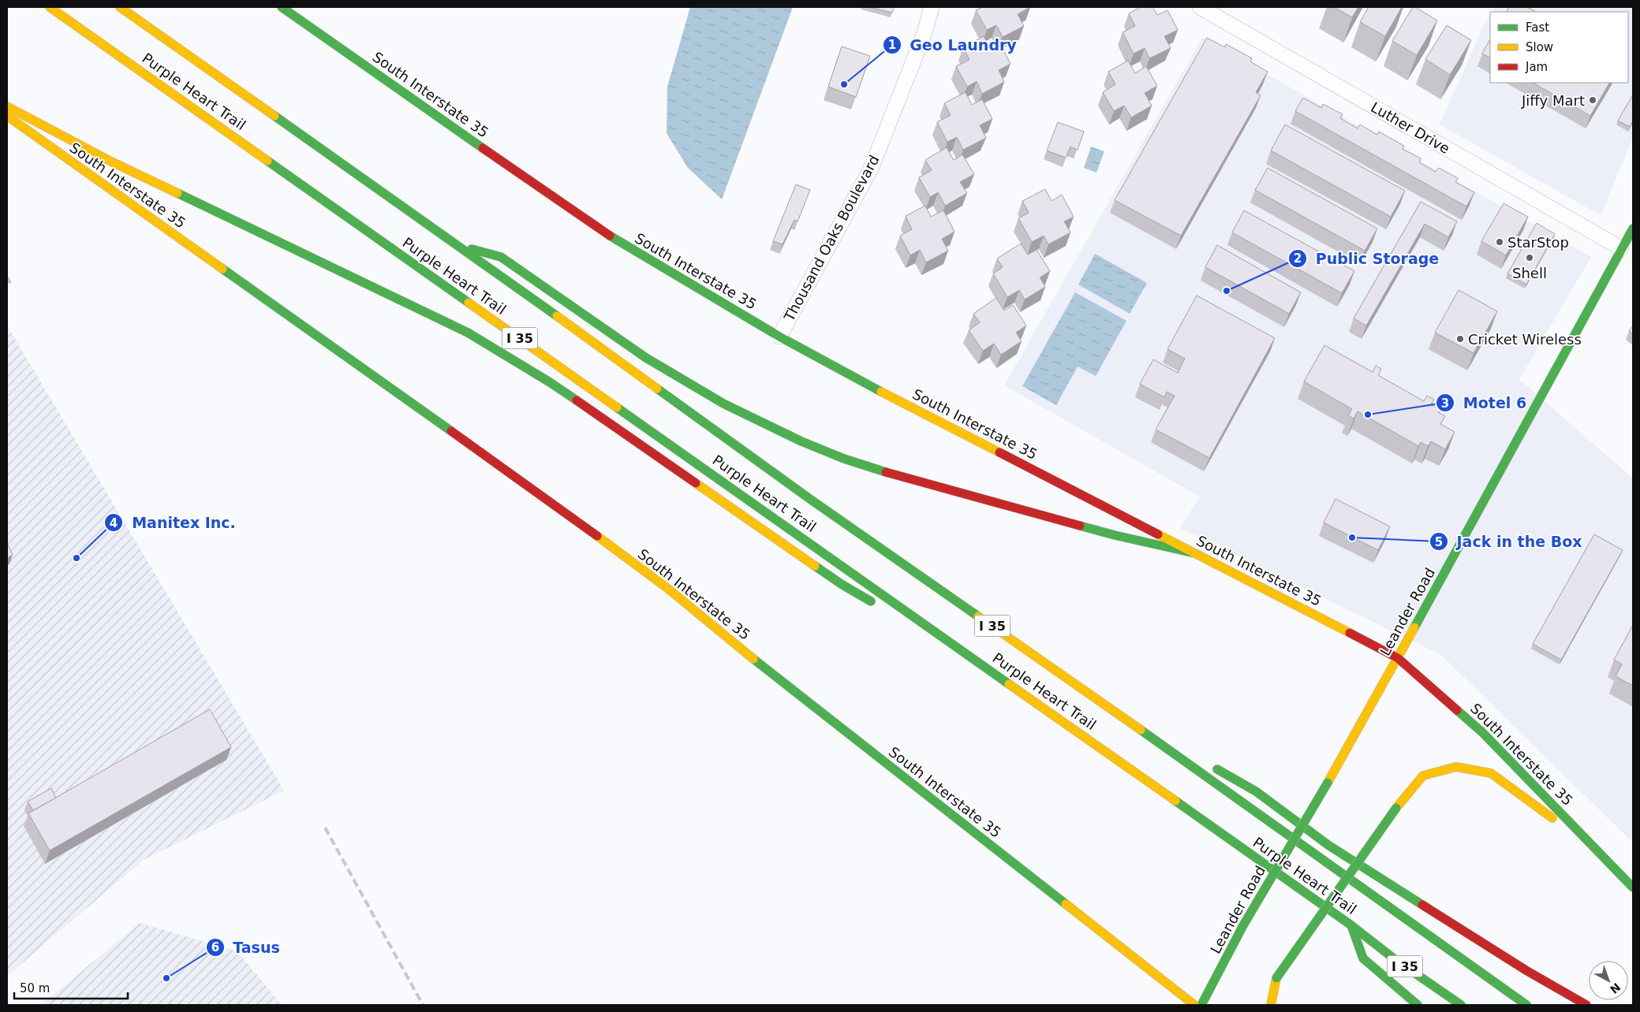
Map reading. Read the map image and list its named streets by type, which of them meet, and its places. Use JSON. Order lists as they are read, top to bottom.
{
  "streets": {
    "main road": [
      "Purple Heart Trail",
      "South Interstate 35",
      "I 35",
      "Leander Road"
    ],
    "street": ["Luther Drive", "Thousand Oaks Boulevard"]
  },
  "crossings": [
    ["South Interstate 35", "Thousand Oaks Boulevard"],
    ["South Interstate 35", "Leander Road"],
    ["Luther Drive", "Leander Road"]
  ],
  "places": [
    "Geo Laundry",
    "Jiffy Mart",
    "StarStop",
    "Shell",
    "Public Storage",
    "Cricket Wireless",
    "Motel 6",
    "Jack in the Box",
    "Manitex Inc.",
    "Tasus"
  ],
  "legend": ["Fast", "Slow", "Jam"],
  "scale_bar": "50 m",
  "north": "bottom right"
}
